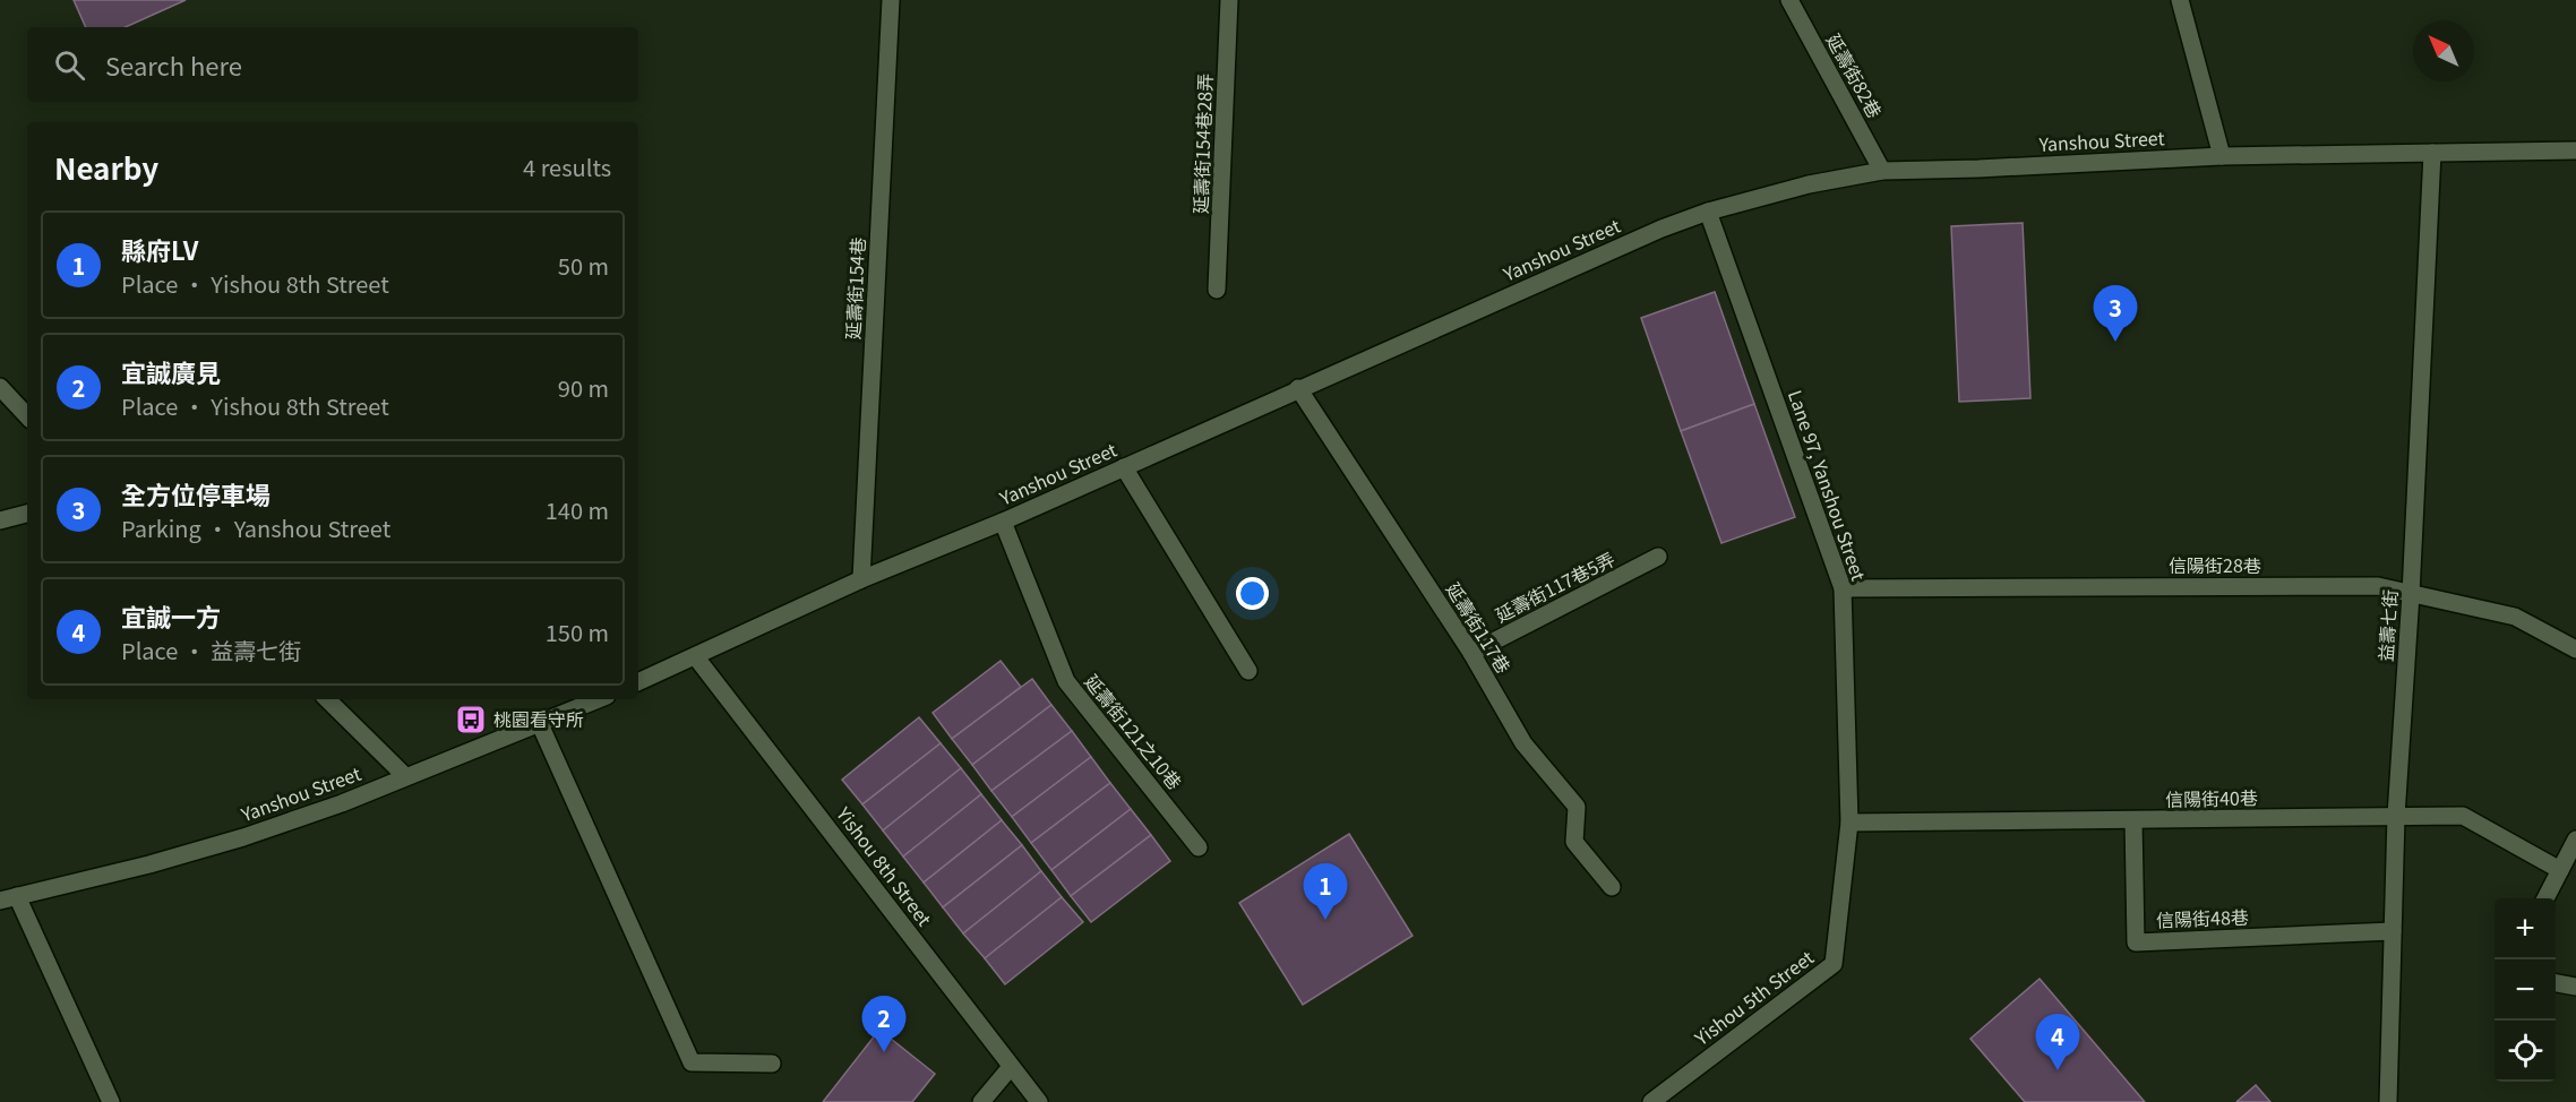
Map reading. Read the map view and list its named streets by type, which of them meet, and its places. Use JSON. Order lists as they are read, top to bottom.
{
  "streets": {
    "street": [
      "延壽街82巷",
      "Yanshou Street",
      "延壽街154巷28弄",
      "延壽街154巷",
      "Lane 97, Yanshou Street",
      "信陽街28巷",
      "延壽街117巷5弄",
      "益壽七街",
      "延壽街117巷",
      "延壽街121之10巷",
      "信陽街40巷",
      "Yishou 8th Street",
      "信陽街48巷",
      "Yishou 5th Street"
    ]
  },
  "crossings": [
    ["延壽街82巷", "Yanshou Street"],
    ["Yanshou Street", "延壽街154巷"],
    ["Yanshou Street", "Lane 97, Yanshou Street"],
    ["Yanshou Street", "益壽七街"],
    ["Yanshou Street", "延壽街117巷"],
    ["Yanshou Street", "延壽街121之10巷"],
    ["Yanshou Street", "Yishou 8th Street"],
    ["Lane 97, Yanshou Street", "信陽街28巷"],
    ["Lane 97, Yanshou Street", "信陽街40巷"],
    ["Lane 97, Yanshou Street", "Yishou 5th Street"],
    ["信陽街28巷", "益壽七街"],
    ["延壽街117巷5弄", "延壽街117巷"],
    ["益壽七街", "信陽街40巷"],
    ["益壽七街", "信陽街48巷"],
    ["信陽街40巷", "信陽街48巷"],
    ["信陽街40巷", "Yishou 5th Street"]
  ],
  "places": {
    "bus stop": ["桃園看守所"]
  },
  "north": "top left",
  "page": {
    "search": "Search here",
    "heading": ["Nearby", "4 results"],
    "list": [
      {
        "mark": "1",
        "name": "縣府LV",
        "note": "Place · Yishou 8th Street",
        "value": "50 m"
      },
      {
        "mark": "2",
        "name": "宜誠廣見",
        "note": "Place · Yishou 8th Street",
        "value": "90 m"
      },
      {
        "mark": "3",
        "name": "全方位停車場",
        "note": "Parking · Yanshou Street",
        "value": "140 m"
      },
      {
        "mark": "4",
        "name": "宜誠一方",
        "note": "Place · 益壽七街",
        "value": "150 m"
      }
    ],
    "pins": [
      "3",
      "1",
      "2",
      "4"
    ],
    "map_buttons": ["+", "−"]
  }
}
